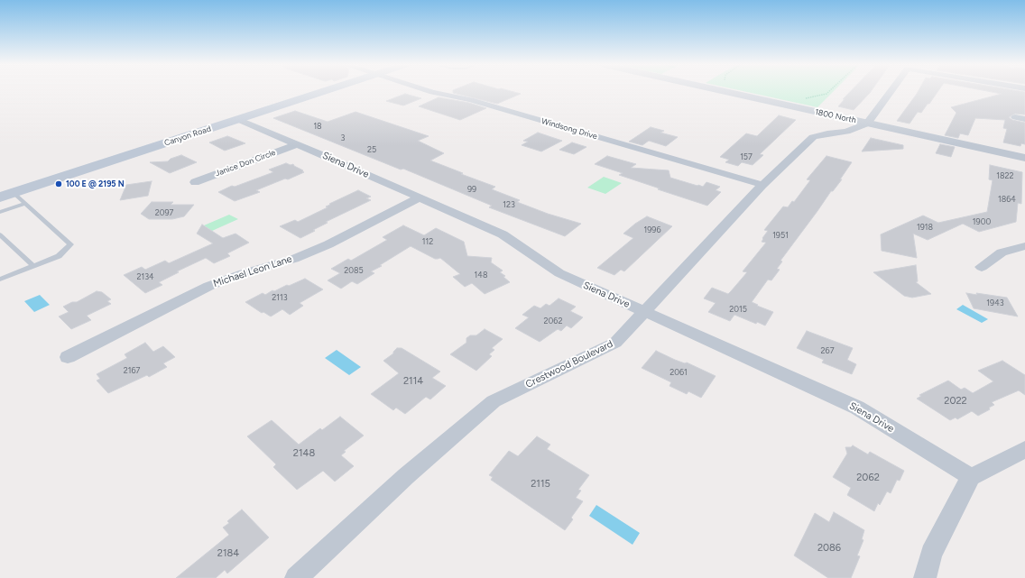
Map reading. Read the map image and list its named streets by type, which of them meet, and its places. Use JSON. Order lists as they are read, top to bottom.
{
  "streets": {
    "main road": ["Canyon Road"],
    "street": [
      "1800 North",
      "Windsong Drive",
      "Janice Don Circle",
      "Siena Drive",
      "Michael Leon Lane",
      "Crestwood Boulevard"
    ]
  },
  "crossings": [
    ["1800 North", "Crestwood Boulevard"],
    ["Windsong Drive", "Crestwood Boulevard"],
    ["Canyon Road", "Siena Drive"],
    ["Janice Don Circle", "Siena Drive"],
    ["Siena Drive", "Michael Leon Lane"],
    ["Siena Drive", "Crestwood Boulevard"]
  ],
  "places": ["100 E @ 2195 N"],
  "house_numbers": [
    "18",
    "3",
    "25",
    "157",
    "1822",
    "99",
    "1864",
    "123",
    "2097",
    "1900",
    "1918",
    "1996",
    "1951",
    "112",
    "2085",
    "148",
    "2134",
    "2113",
    "1943",
    "2015",
    "2062",
    "267",
    "2167",
    "2061",
    "2114",
    "2022",
    "2148",
    "2062",
    "2115",
    "2086",
    "2184"
  ]
}
